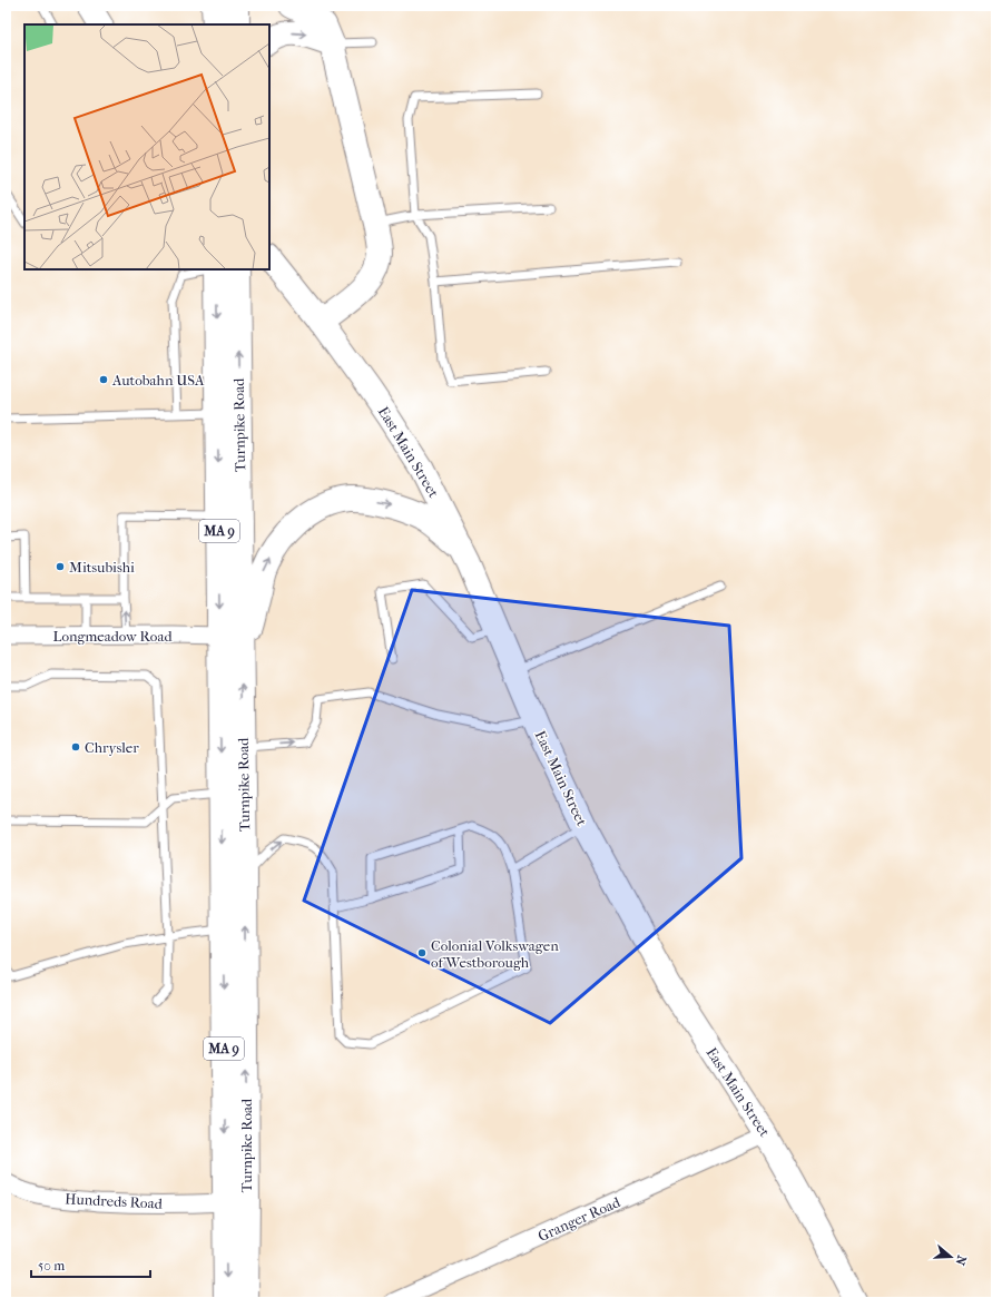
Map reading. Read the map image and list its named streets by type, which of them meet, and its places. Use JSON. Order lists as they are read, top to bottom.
{
  "streets": {
    "highway": ["Turnpike Road", "MA 9"],
    "main road": ["East Main Street"],
    "street": ["Longmeadow Road", "Hundreds Road", "Granger Road"]
  },
  "crossings": [
    ["Turnpike Road", "Longmeadow Road"],
    ["Turnpike Road", "Hundreds Road"],
    ["East Main Street", "Granger Road"]
  ],
  "places": [
    "Autobahn USA",
    "Mitsubishi",
    "Chrysler",
    "Colonial Volkswagen of Westborough"
  ],
  "scale_bar": "50 m",
  "north": "right"
}
